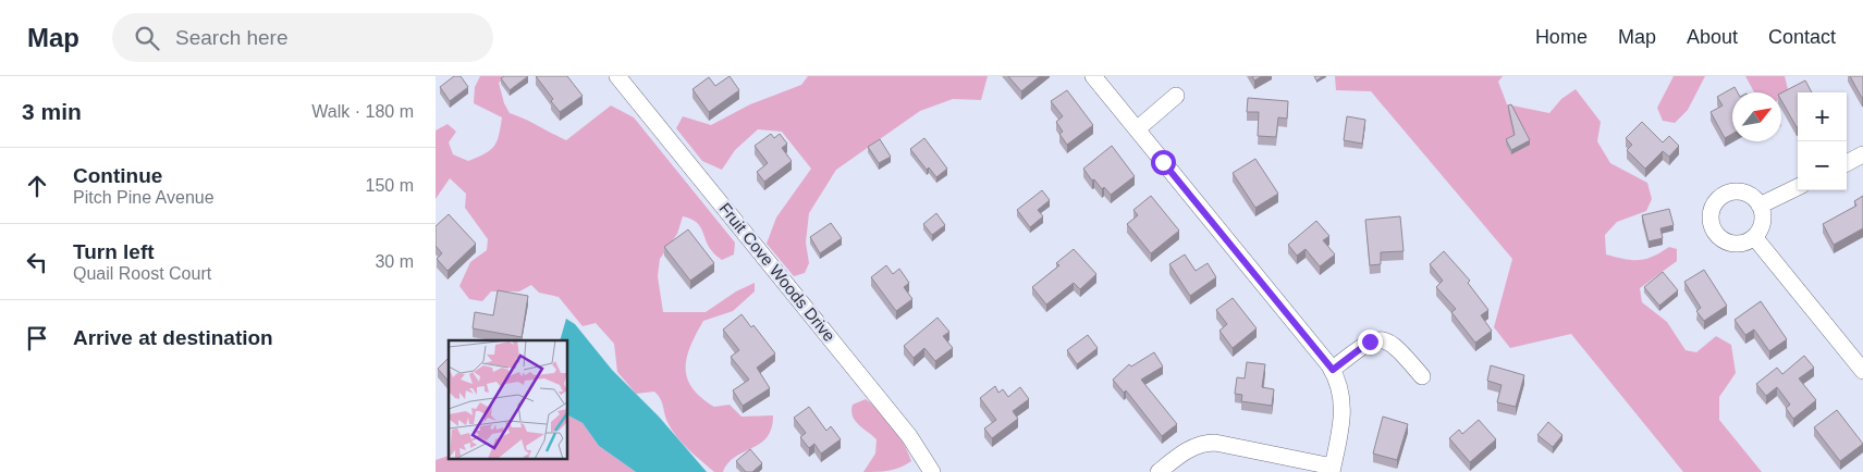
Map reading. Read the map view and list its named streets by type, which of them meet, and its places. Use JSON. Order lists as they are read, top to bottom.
{
  "streets": {
    "street": ["Fruit Cove Woods Drive"]
  },
  "north": "top right",
  "page": {
    "header": "Map",
    "search": "Search here",
    "nav": [
      "Home",
      "Map",
      "About",
      "Contact"
    ],
    "heading": ["3 min", "Walk · 180 m"],
    "map_buttons": ["+", "−"],
    "list": [
      ["Continue", "Pitch Pine Avenue", "150 m"],
      ["Turn left", "Quail Roost Court", "30 m"],
      "Arrive at destination"
    ]
  }
}
